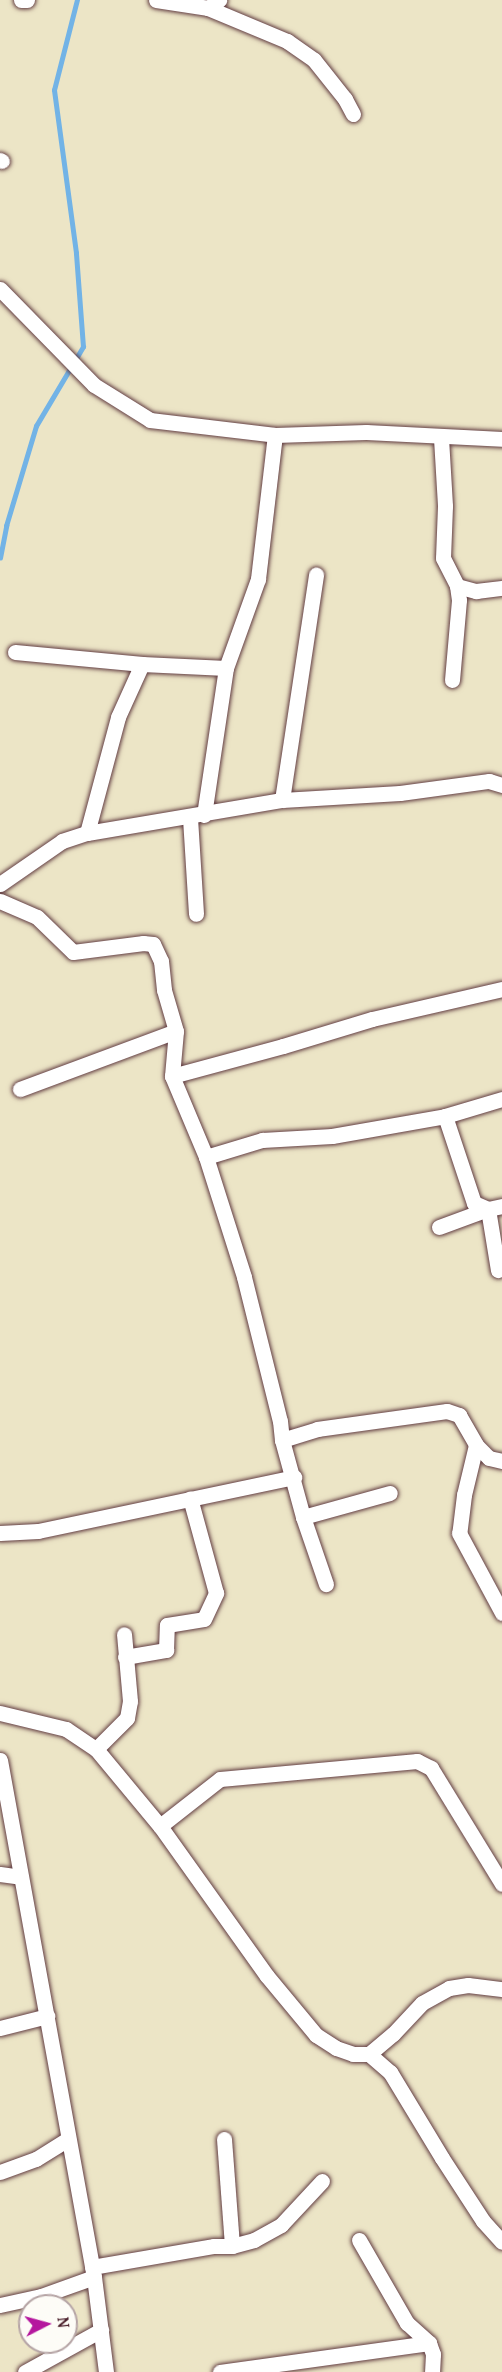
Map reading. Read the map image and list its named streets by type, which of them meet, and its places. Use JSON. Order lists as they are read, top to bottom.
{
  "north": "right"
}
